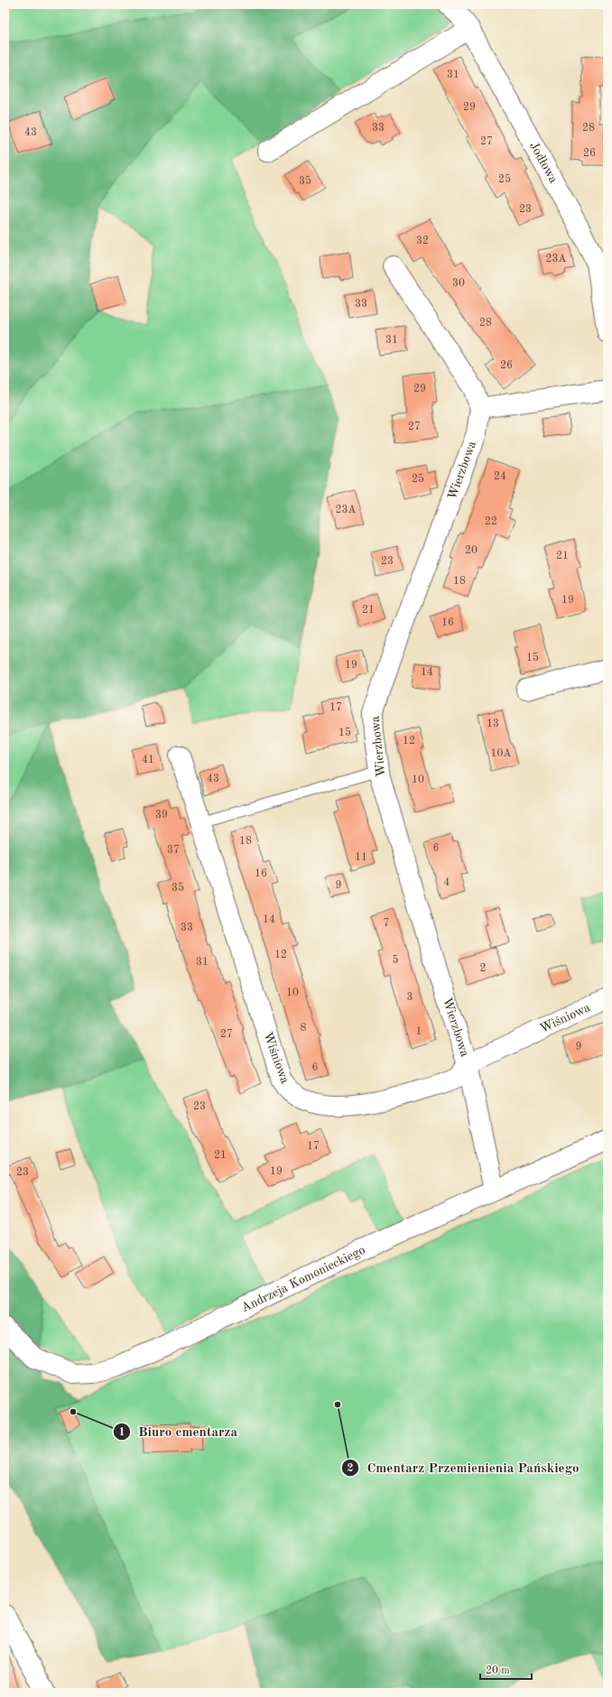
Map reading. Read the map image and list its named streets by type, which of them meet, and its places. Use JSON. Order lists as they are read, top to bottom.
{
  "streets": {
    "street": [
      "Jodłowa",
      "Wierzbowa",
      "Wiśniowa",
      "Andrzeja Komonieckiego"
    ]
  },
  "crossings": [
    ["Wierzbowa", "Wiśniowa"],
    ["Wierzbowa", "Andrzeja Komonieckiego"]
  ],
  "places": ["Cmentarz Przemienienia Pańskiego", "Biuro cmentarza"],
  "house_numbers": [
    "31",
    "29",
    "33",
    "28",
    "43",
    "27",
    "26",
    "25",
    "35",
    "23",
    "32",
    "23A",
    "30",
    "33",
    "28",
    "31",
    "26",
    "29",
    "27",
    "24",
    "25",
    "23A",
    "22",
    "20",
    "21",
    "23",
    "18",
    "19",
    "21",
    "16",
    "15",
    "19",
    "14",
    "17",
    "13",
    "15",
    "12",
    "10A",
    "41",
    "43",
    "10",
    "39",
    "18",
    "6",
    "37",
    "11",
    "16",
    "4",
    "9",
    "35",
    "14",
    "7",
    "33",
    "12",
    "5",
    "31",
    "2",
    "10",
    "3",
    "8",
    "1",
    "27",
    "9",
    "6",
    "23",
    "17",
    "21",
    "19",
    "23"
  ],
  "scale_bar": "20 m"
}
